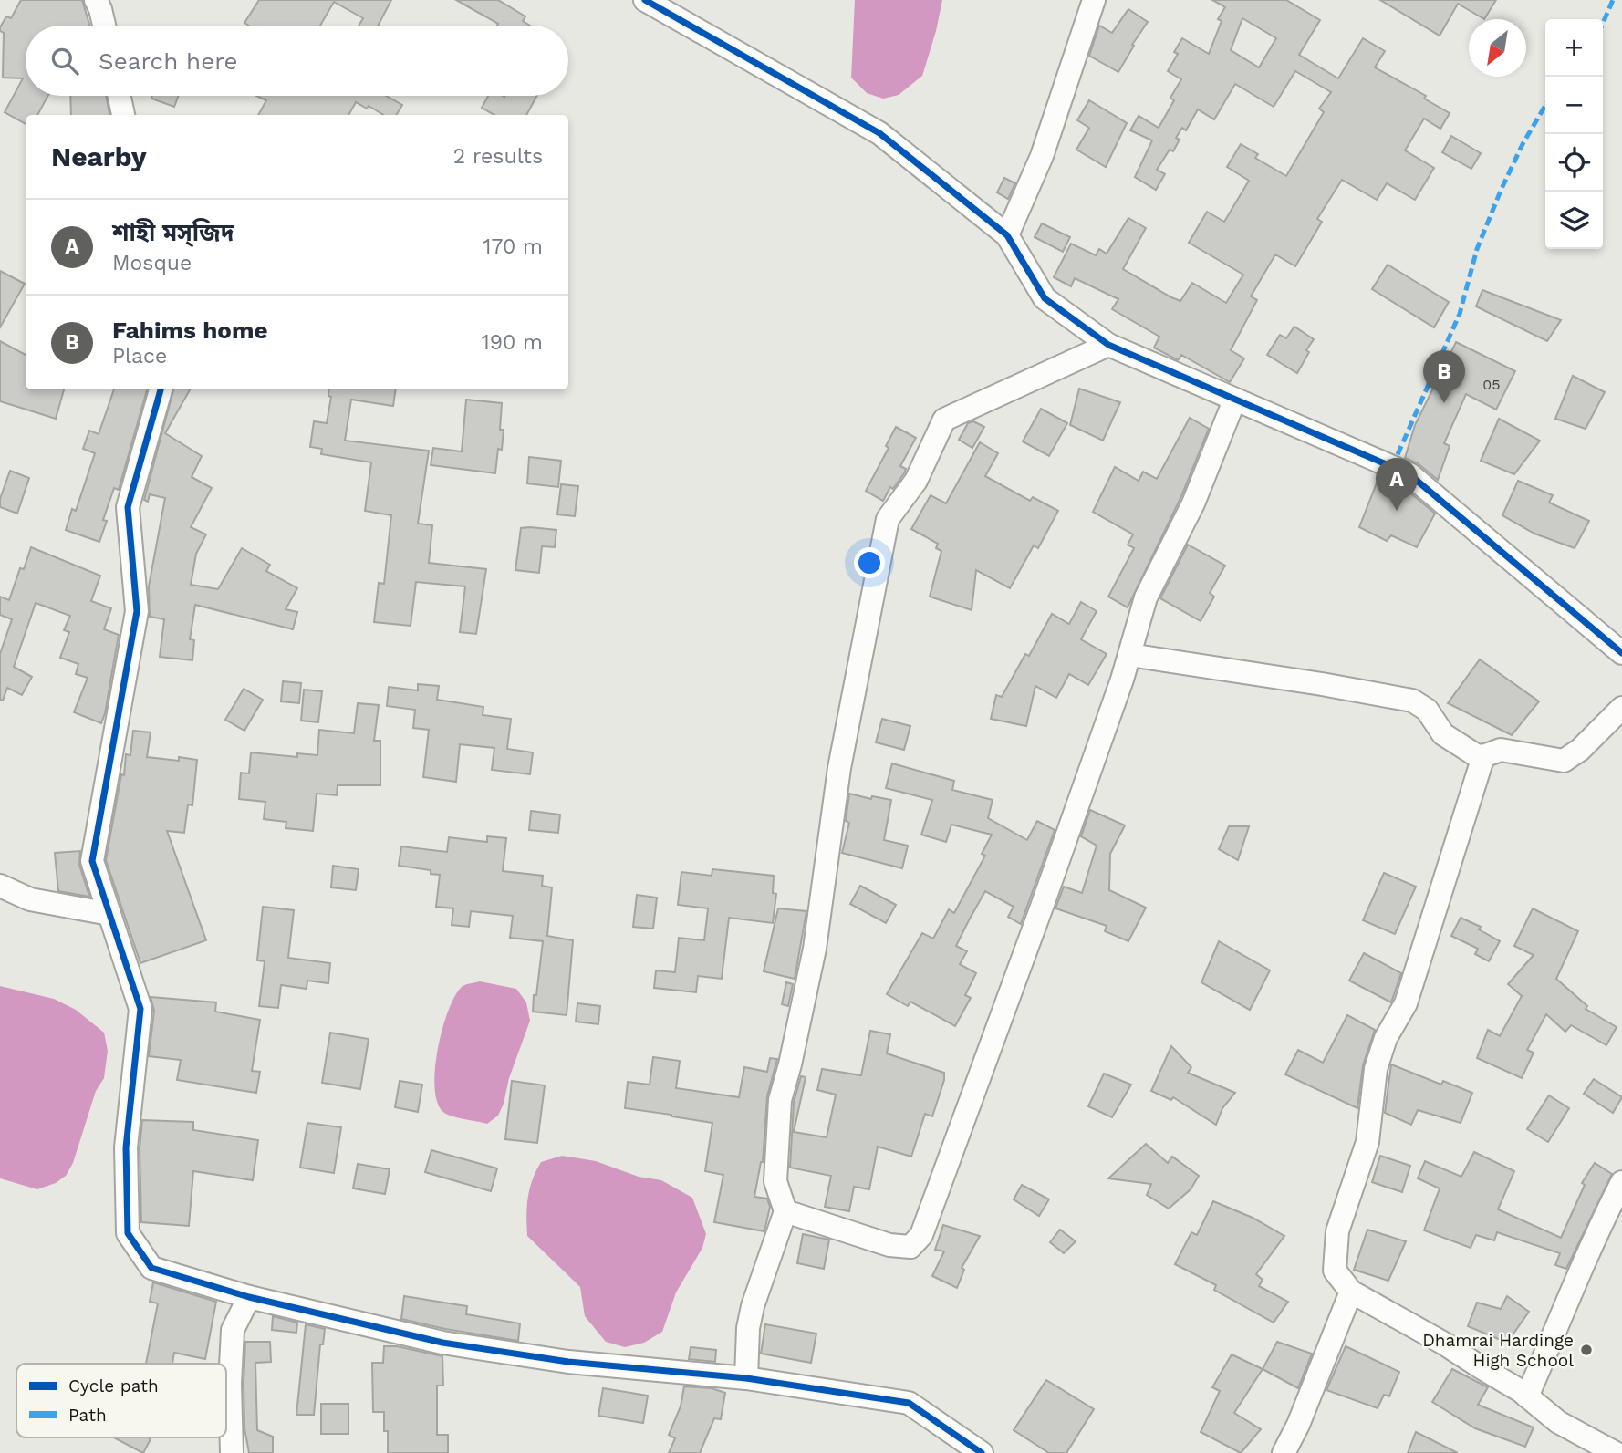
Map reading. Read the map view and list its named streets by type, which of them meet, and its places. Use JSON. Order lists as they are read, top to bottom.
{
  "places": ["Dhamrai Hardinge High School"],
  "house_numbers": ["05"],
  "legend": ["Cycle path", "Path"],
  "north": "bottom left",
  "page": {
    "map_buttons": ["+", "−"],
    "search": "Search here",
    "heading": ["Nearby", "2 results"],
    "list": [
      {
        "mark": "A",
        "name": "শাহী মস্জিদ",
        "note": "Mosque",
        "value": "170 m"
      },
      {
        "mark": "B",
        "name": "Fahims home",
        "note": "Place",
        "value": "190 m"
      }
    ],
    "pins": ["B", "A"]
  }
}
